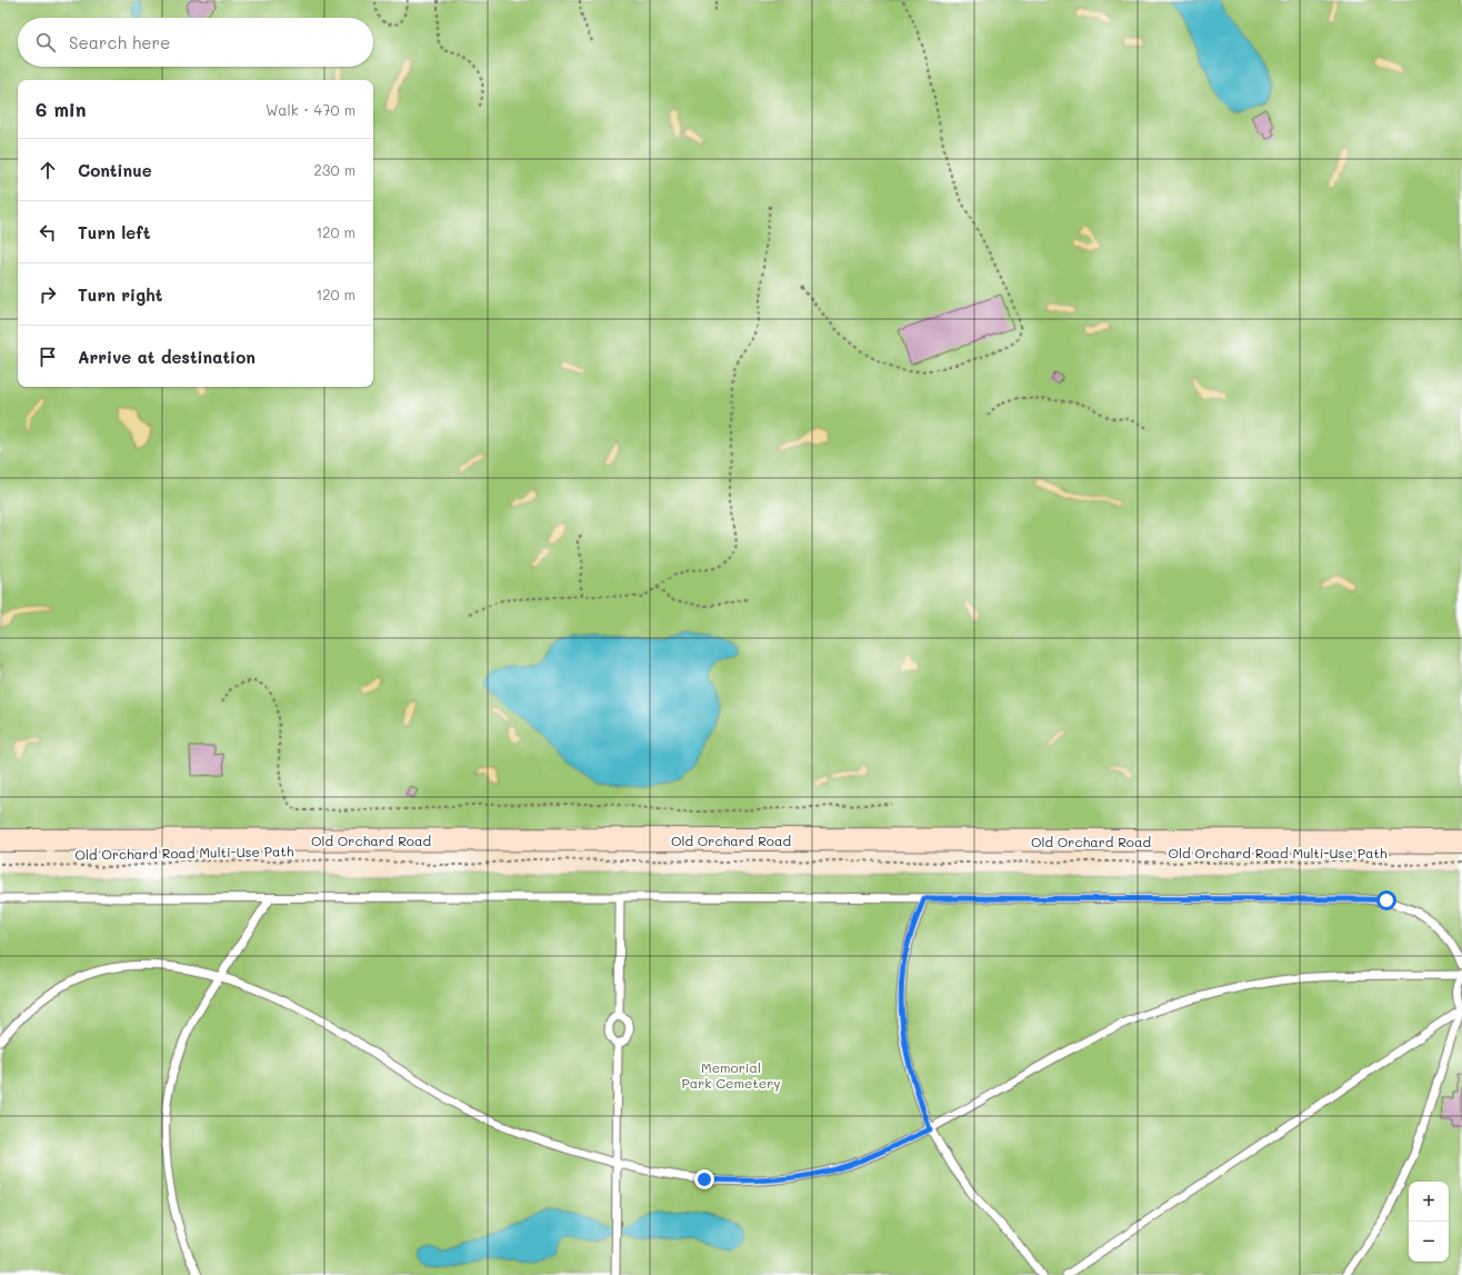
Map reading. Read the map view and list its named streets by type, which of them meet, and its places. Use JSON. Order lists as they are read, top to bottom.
{
  "streets": {
    "main road": ["Old Orchard Road"],
    "path": ["Old Orchard Road Multi-Use Path"]
  },
  "parks": ["Memorial Park Cemetery"],
  "page": {
    "search": "Search here",
    "heading": ["6 min", "Walk · 470 m"],
    "list": [
      ["Continue", "230 m"],
      ["Turn left", "120 m"],
      ["Turn right", "120 m"],
      "Arrive at destination"
    ],
    "map_buttons": ["+", "−"]
  }
}
